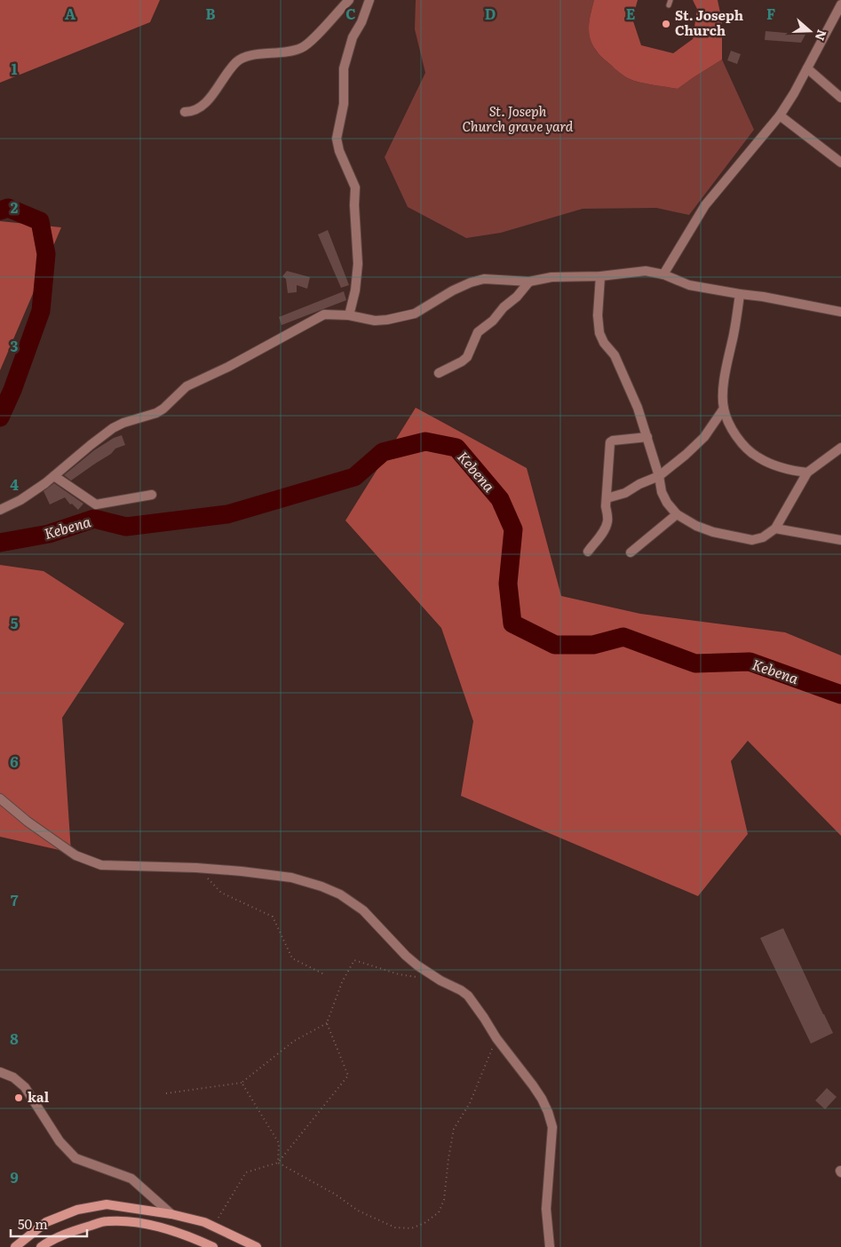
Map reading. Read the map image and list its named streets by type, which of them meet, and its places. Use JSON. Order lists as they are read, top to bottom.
{
  "water": ["Kebena"],
  "parks": ["St. Joseph Church grave yard"],
  "places": ["St. Joseph Church", "kal"],
  "scale_bar": "50 m",
  "north": "right",
  "grid": {
    "columns": [
      "A",
      "B",
      "C",
      "D",
      "E",
      "F"
    ],
    "rows": [
      "1",
      "2",
      "3",
      "4",
      "5",
      "6",
      "7",
      "8",
      "9"
    ]
  }
}
